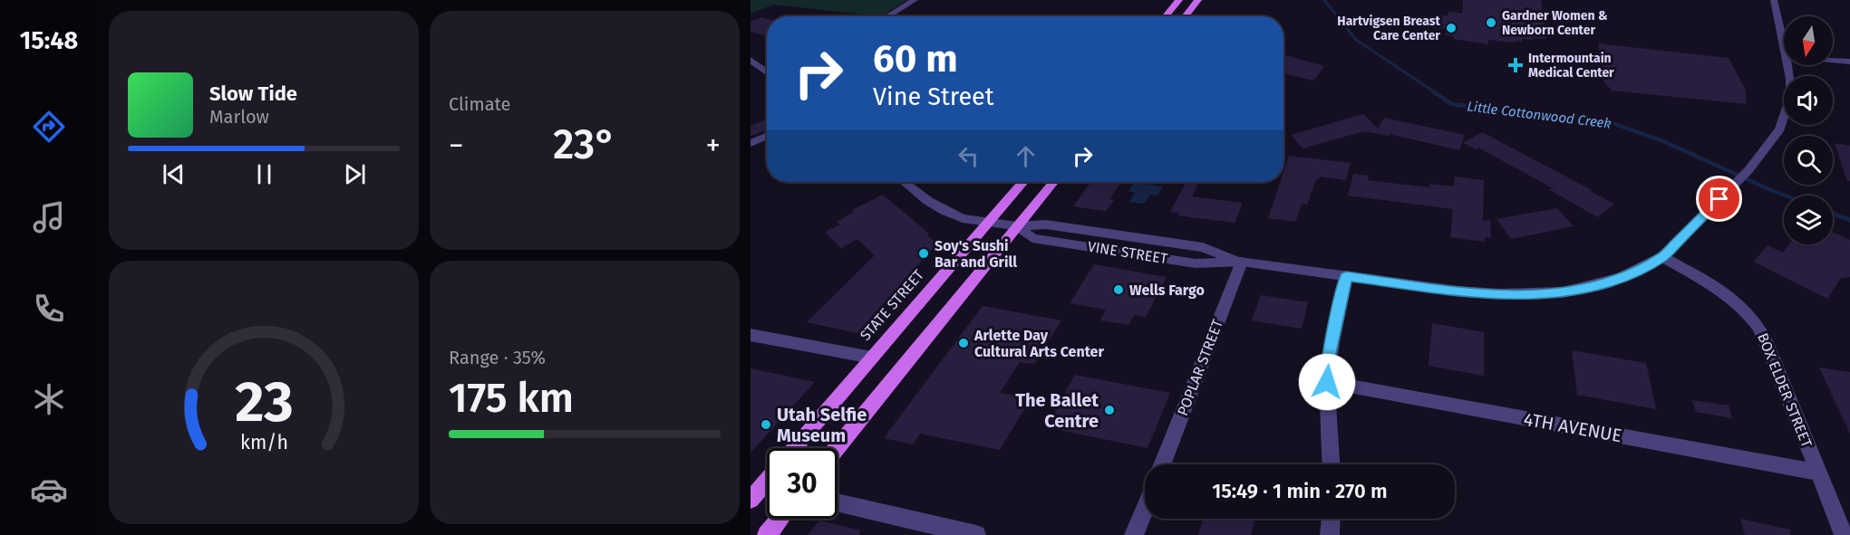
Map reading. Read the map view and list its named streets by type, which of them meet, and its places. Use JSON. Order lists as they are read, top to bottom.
{
  "streets": {
    "main road": ["STATE STREET"],
    "street": [
      "VINE STREET",
      "POPLAR STREET",
      "BOX ELDER STREET",
      "4TH AVENUE"
    ]
  },
  "crossings": [
    ["VINE STREET", "STATE STREET"],
    ["VINE STREET", "POPLAR STREET"],
    ["VINE STREET", "BOX ELDER STREET"],
    ["BOX ELDER STREET", "4TH AVENUE"]
  ],
  "water": ["Little Cottonwood Creek"],
  "places": {
    "other": [
      "Gardner Women & Newborn Center",
      "Hartvigsen Breast Care Center",
      "Soy's Sushi Bar and Grill",
      "Wells Fargo",
      "Arlette Day Cultural Arts Center",
      "The Ballet Centre",
      "Utah Selfie Museum"
    ],
    "health": ["Intermountain Medical Center"]
  },
  "north": "bottom",
  "page": {
    "tabs": "15:48",
    "tile": [
      "Climate",
      ["Range · 35%", "175 km"]
    ],
    "turn": ["60 m", "Vine Street"],
    "song": ["Slow Tide", "Marlow"],
    "heat": ["−", "23°", "+"],
    "limit": "30",
    "trip": "15:49 · 1 min · 270 m",
    "gauge": ["23", "km/h"]
  }
}
